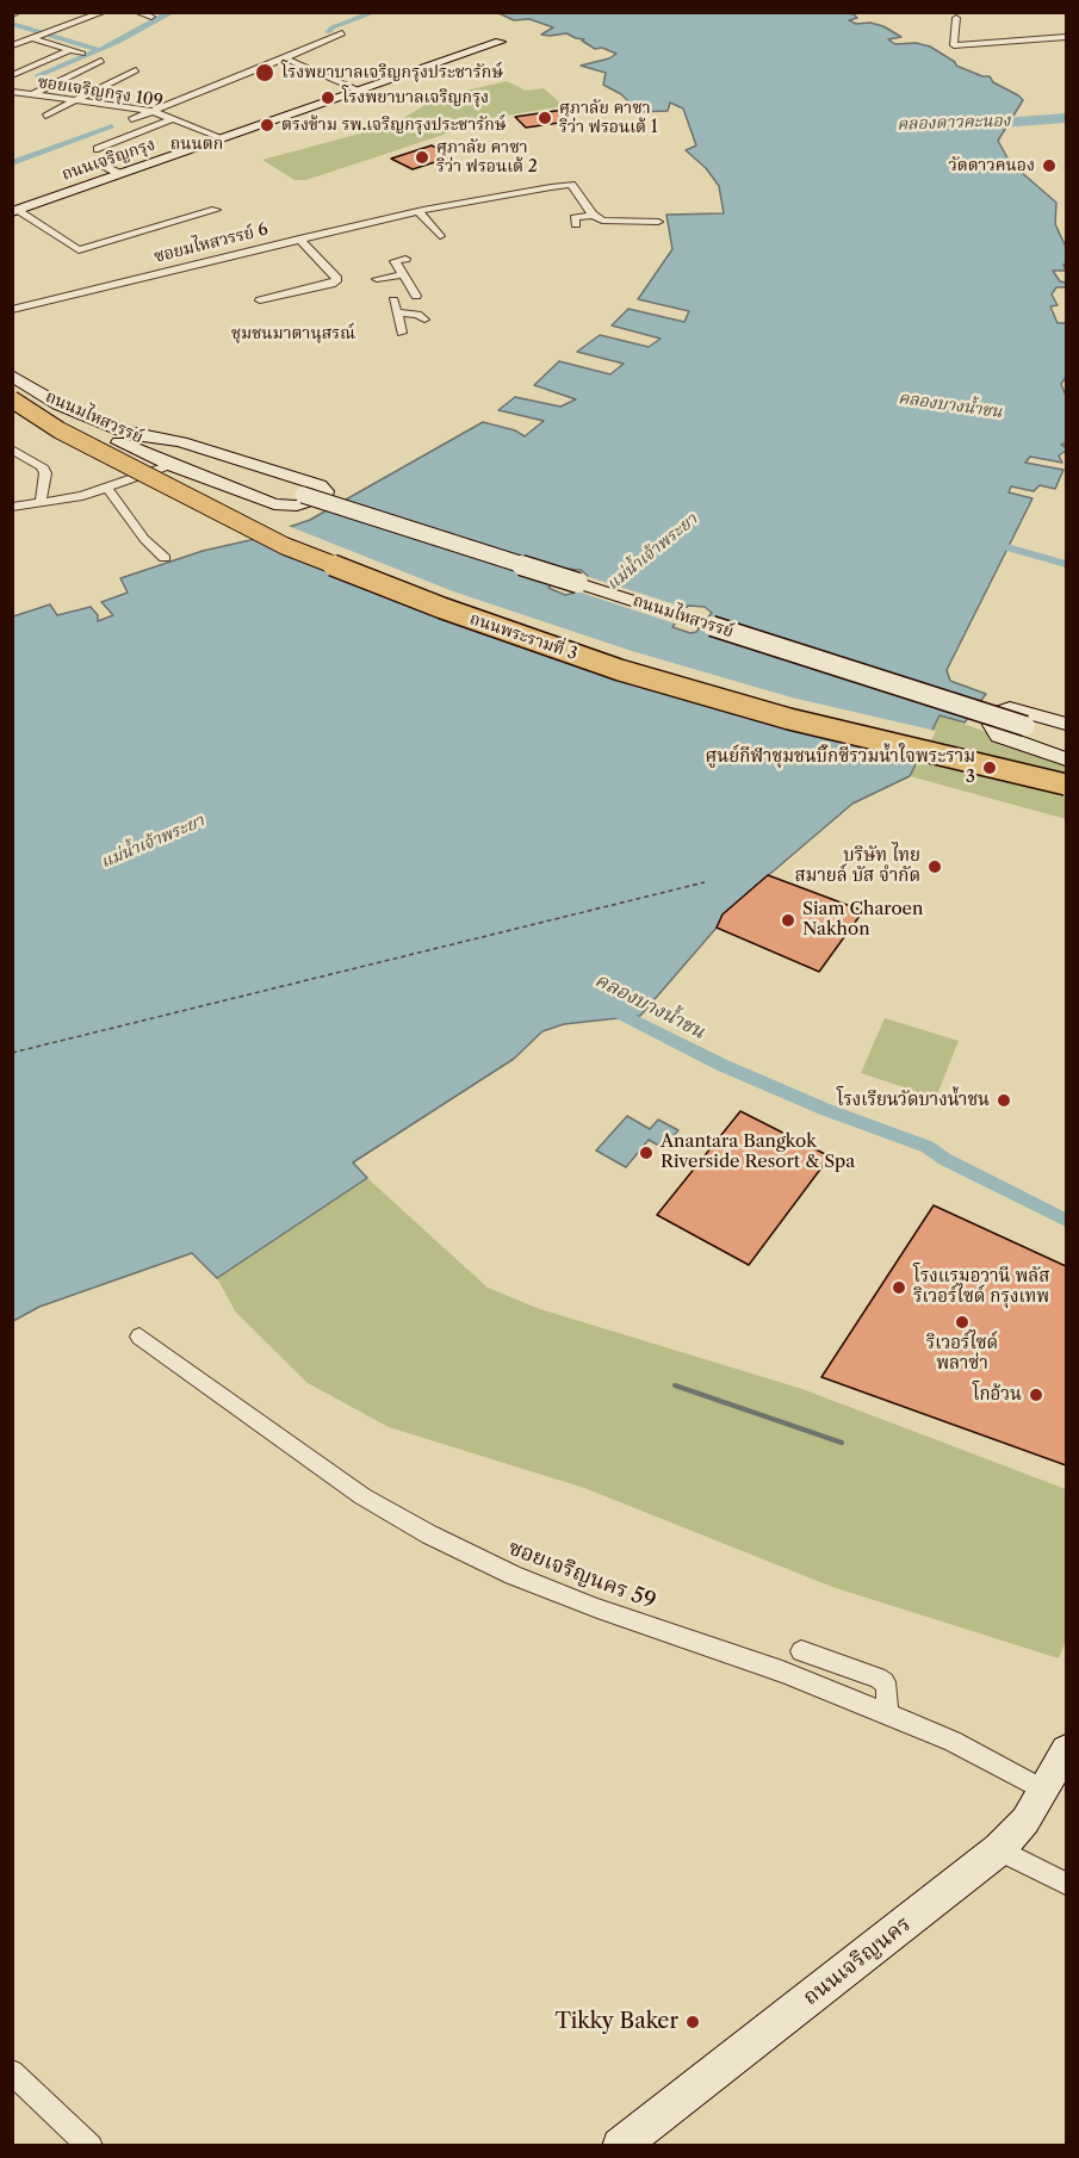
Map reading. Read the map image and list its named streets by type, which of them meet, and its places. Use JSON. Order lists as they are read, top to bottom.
{
  "streets": {
    "main road": [
      "ถนนเจริญกรุง",
      "ถนนมไหสวรรย์",
      "ถนนพระรามที่ 3",
      "ถนนเจริญนคร"
    ],
    "street": ["ซอยเจริญกรุง 109", "ซอยมไหสวรรย์ 6", "ซอยเจริญนคร 59"]
  },
  "crossings": [
    ["ซอยเจริญกรุง 109", "ถนนเจริญกรุง"],
    ["ถนนมไหสวรรย์", "ถนนพระรามที่ 3"],
    ["ซอยเจริญนคร 59", "ถนนเจริญนคร"]
  ],
  "districts": ["ถนนตก", "ชุมชนมาตานุสรณ์"],
  "water": ["คลองดาวคะนอง", "คลองบางน้ำชน", "แม่น้ำเจ้าพระยา"],
  "places": [
    "โรงพยาบาลเจริญกรุงประชารักษ์",
    "โรงพยาบาลเจริญกรุง",
    "ศุภาลัย คาซา ริว่า ฟรอนเต้ 1",
    "ตรงข้าม รพ.เจริญกรุงประชารักษ์",
    "ศุภาลัย คาซา ริว่า ฟรอนเต้ 2",
    "วัดดาวคนอง",
    "ศูนย์กีฬาชุมชนบิ๊กซีรวมน้ำใจพระราม 3",
    "บริษัท ไทย สมายล์ บัส จำกัด",
    "Siam Charoen Nakhon",
    "โรงเรียนวัดบางน้ำชน",
    "Anantara Bangkok Riverside Resort & Spa",
    "โรงแรมอวานี พลัส ริเวอร์ไซด์ กรุงเทพ",
    "ริเวอร์ไซด์ พลาซ่า",
    "โกอ้วน",
    "Tikky Baker"
  ]
}
